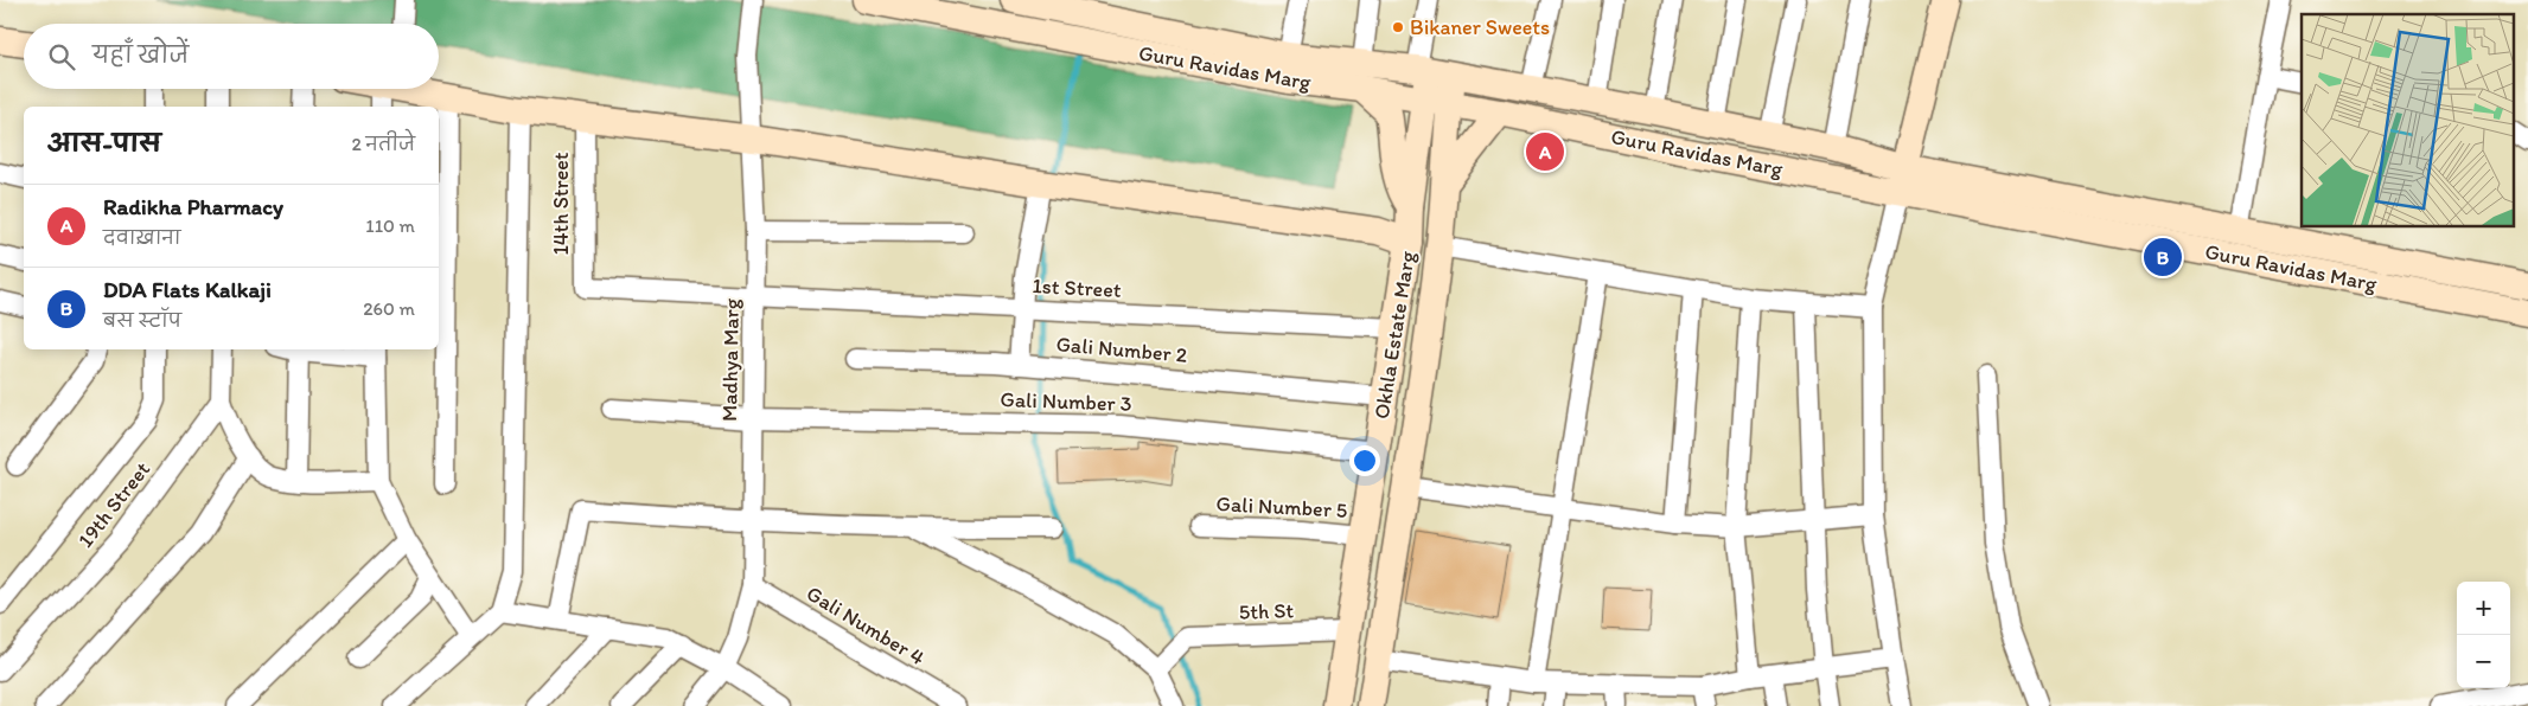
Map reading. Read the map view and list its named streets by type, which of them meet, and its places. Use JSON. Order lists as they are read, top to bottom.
{
  "streets": {
    "main road": ["Guru Ravidas Marg", "Okhla Estate Marg"],
    "street": [
      "14th Street",
      "1st Street",
      "Gali Number 2",
      "Madhya Marg",
      "Gali Number 3",
      "19th Street",
      "Gali Number 5",
      "5th St",
      "Gali Number 4"
    ]
  },
  "crossings": [
    ["Guru Ravidas Marg", "Okhla Estate Marg"],
    ["14th Street", "1st Street"],
    ["1st Street", "Okhla Estate Marg"],
    ["1st Street", "Madhya Marg"],
    ["Okhla Estate Marg", "Gali Number 2"],
    ["Okhla Estate Marg", "Gali Number 3"],
    ["Okhla Estate Marg", "Gali Number 5"],
    ["Okhla Estate Marg", "5th St"],
    ["Madhya Marg", "Gali Number 3"],
    ["Madhya Marg", "Gali Number 4"]
  ],
  "places": ["Bikaner Sweets"],
  "page": {
    "search": "यहाँ खोजें",
    "heading": ["आस-पास", "2 नतीजे"],
    "pins": ["A", "B"],
    "list": [
      {
        "mark": "A",
        "name": "Radikha Pharmacy",
        "note": "दवाख़ाना",
        "value": "110 m"
      },
      {
        "mark": "B",
        "name": "DDA Flats Kalkaji",
        "note": "बस स्टॉप",
        "value": "260 m"
      }
    ],
    "map_buttons": ["+", "−"]
  }
}
